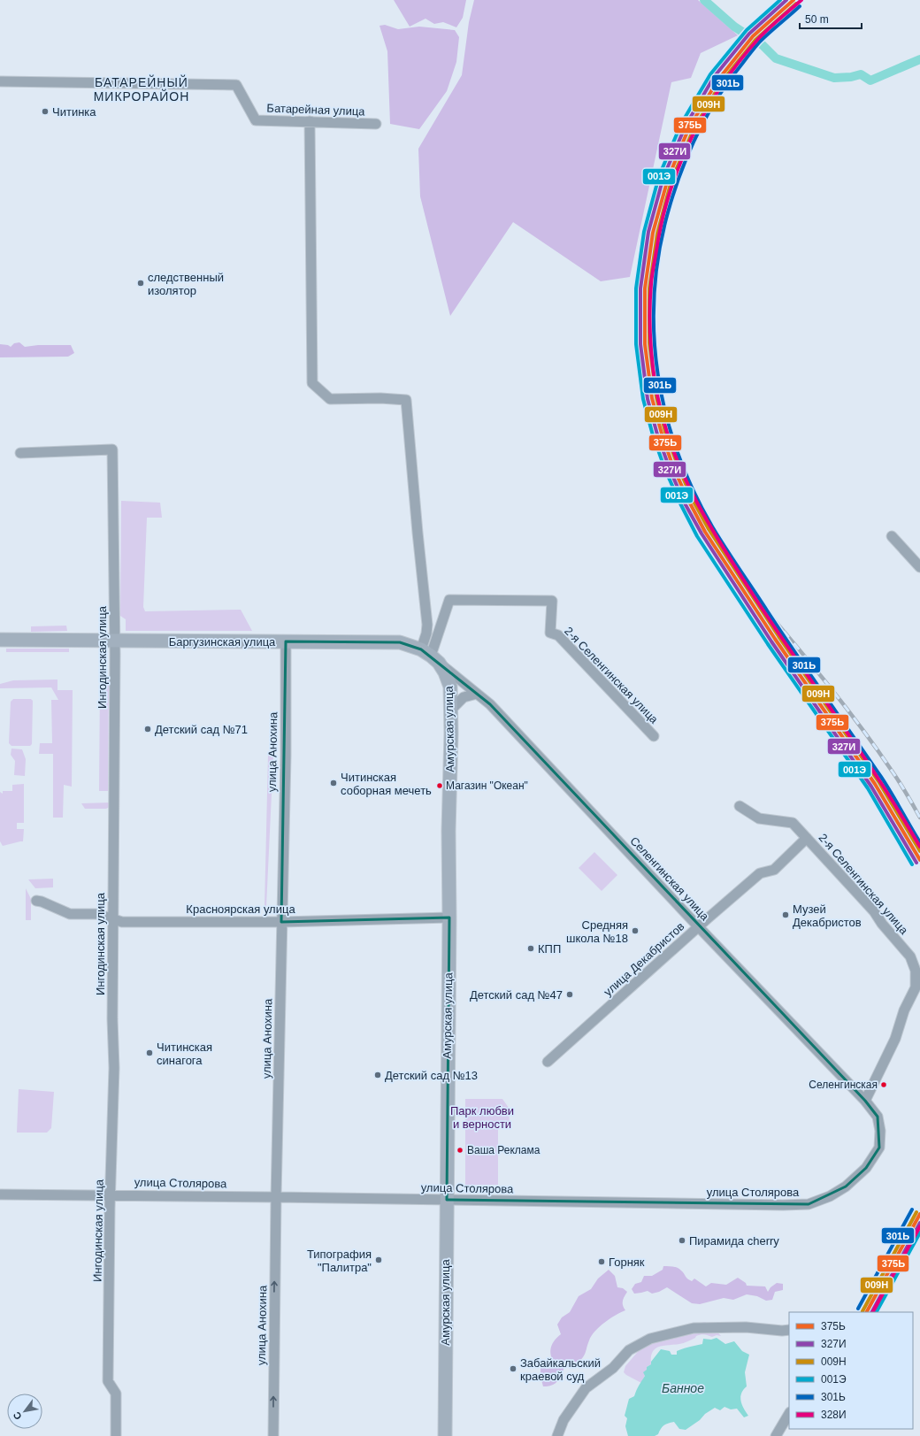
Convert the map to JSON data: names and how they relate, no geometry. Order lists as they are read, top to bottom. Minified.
{"streets":{"main road":["Баргузинская улица","Амурская улица"],"street":["Батарейная улица","Ингодинская улица","2-я Селенгинская улица","улица Анохина","Селенгинская улица","Красноярская улица","улица Декабристов","улица Столярова"]},"crossings":[["Баргузинская улица","Ингодинская улица"],["Баргузинская улица","2-я Селенгинская улица"],["Баргузинская улица","Амурская улица"],["Баргузинская улица","улица Анохина"],["Баргузинская улица","Селенгинская улица"],["Ингодинская улица","Красноярская улица"],["Ингодинская улица","улица Столярова"],["2-я Селенгинская улица","Амурская улица"],["2-я Селенгинская улица","Селенгинская улица"],["2-я Селенгинская улица","улица Декабристов"],["Амурская улица","Селенгинская улица"],["Амурская улица","Красноярская улица"],["Амурская улица","улица Столярова"],["улица Анохина","Красноярская улица"],["улица Анохина","улица Столярова"],["Селенгинская улица","улица Декабристов"],["Селенгинская улица","улица Столярова"]],"districts":["БАТАРЕЙНЫЙ МИКРОРАЙОН"],"water":["Банное"],"parks":["Парк любви и верности"],"places":["Читинка","следственный изолятор","Детский сад №71","Читинская соборная мечеть","Магазин \"Океан\"","Музей Декабристов","Средняя школа №18","КПП","Детский сад №47","Читинская синагога","Детский сад №13","Селенгинская","Ваша Реклама","Пирамида cherry","Типография \"Палитра\"","Горняк","Забайкальский краевой суд"],"lines":["transit line 375Ь","transit line 327И","transit line 001Э","transit line 328И","transit line 009Н","transit line 301Ь"],"legend":["375Ь","327И","009Н","001Э","301Ь","328И"],"scale_bar":"50 m","north":"bottom left"}
